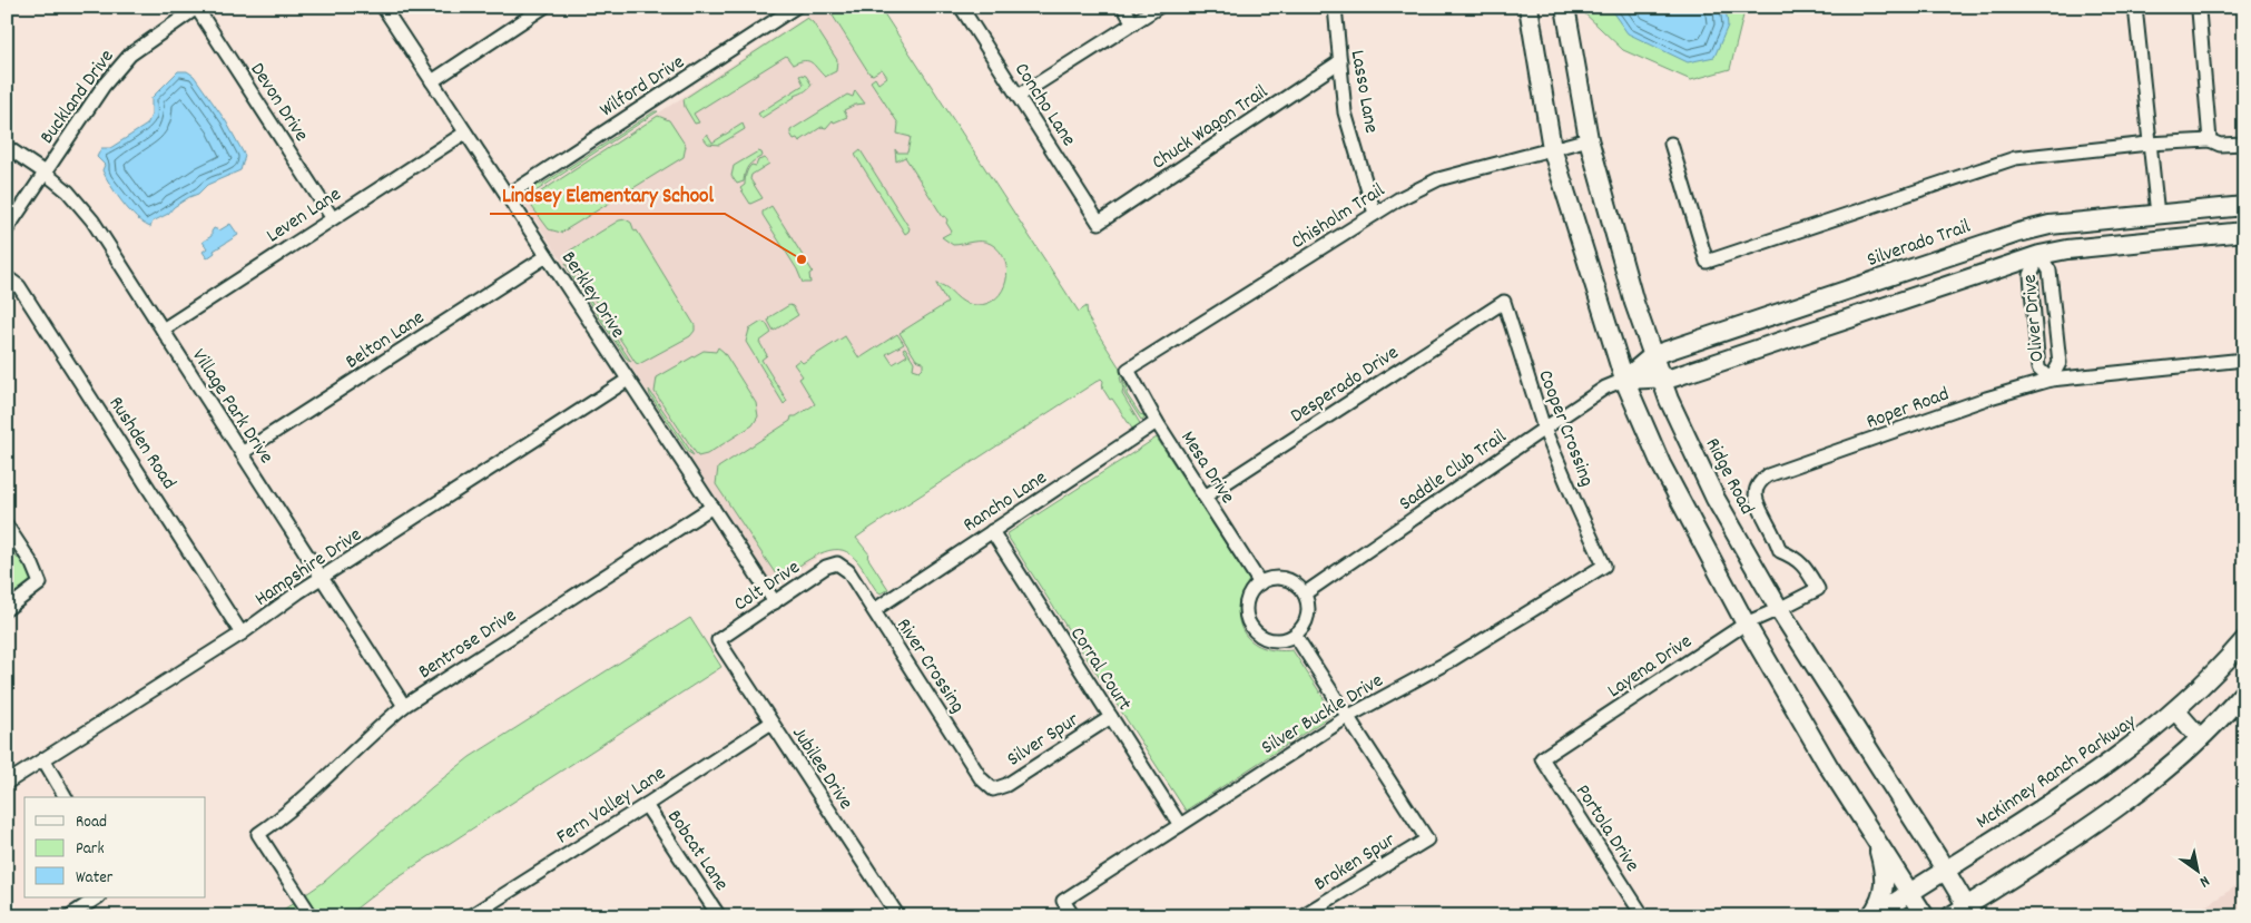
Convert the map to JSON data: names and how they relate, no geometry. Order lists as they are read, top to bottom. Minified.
{"streets":{"main road":["Silverado Trail","Ridge Road","McKinney Ranch Parkway"],"street":["Wilford Drive","Lasso Lane","Buckland Drive","Devon Drive","Concho Lane","Chuck Wagon Trail","Leven Lane","Chisholm Trail","Berkley Drive","Oliver Drive","Belton Lane","Desperado Drive","Village Park Drive","Roper Road","Cooper Crossing","Rushden Road","Mesa Drive","Saddle Club Trail","Rancho Lane","Hampshire Drive","Colt Drive","Bentrose Drive","River Crossing","Layena Drive","Corral Court","Silver Buckle Drive","Silver Spur","Jubilee Drive","Fern Valley Lane","Portola Drive","Bobcat Lane","Broken Spur"]},"crossings":[["Wilford Drive","Berkley Drive"],["Lasso Lane","Chuck Wagon Trail"],["Lasso Lane","Chisholm Trail"],["Buckland Drive","Devon Drive"],["Buckland Drive","Village Park Drive"],["Devon Drive","Leven Lane"],["Concho Lane","Chuck Wagon Trail"],["Leven Lane","Berkley Drive"],["Leven Lane","Village Park Drive"],["Chisholm Trail","Mesa Drive"],["Chisholm Trail","Ridge Road"],["Silverado Trail","Saddle Club Trail"],["Silverado Trail","Ridge Road"],["Berkley Drive","Belton Lane"],["Berkley Drive","Hampshire Drive"],["Berkley Drive","Colt Drive"],["Berkley Drive","Bentrose Drive"],["Oliver Drive","Roper Road"],["Belton Lane","Village Park Drive"],["Desperado Drive","Cooper Crossing"],["Desperado Drive","Mesa Drive"],["Village Park Drive","Hampshire Drive"],["Village Park Drive","Bentrose Drive"],["Roper Road","Ridge Road"],["Roper Road","Layena Drive"],["Cooper Crossing","Saddle Club Trail"],["Cooper Crossing","Silver Buckle Drive"],["Rushden Road","Hampshire Drive"],["Mesa Drive","Saddle Club Trail"],["Mesa Drive","Rancho Lane"],["Ridge Road","Layena Drive"],["Ridge Road","McKinney Ranch Parkway"],["Rancho Lane","River Crossing"],["Rancho Lane","Corral Court"],["Colt Drive","River Crossing"],["Colt Drive","Jubilee Drive"],["River Crossing","Silver Spur"],["Layena Drive","Portola Drive"],["Corral Court","Silver Buckle Drive"],["Corral Court","Silver Spur"],["Silver Buckle Drive","Broken Spur"],["Jubilee Drive","Fern Valley Lane"],["Fern Valley Lane","Bobcat Lane"]],"places":["Lindsey Elementary School"],"legend":["Road","Park","Water"],"north":"bottom right"}
